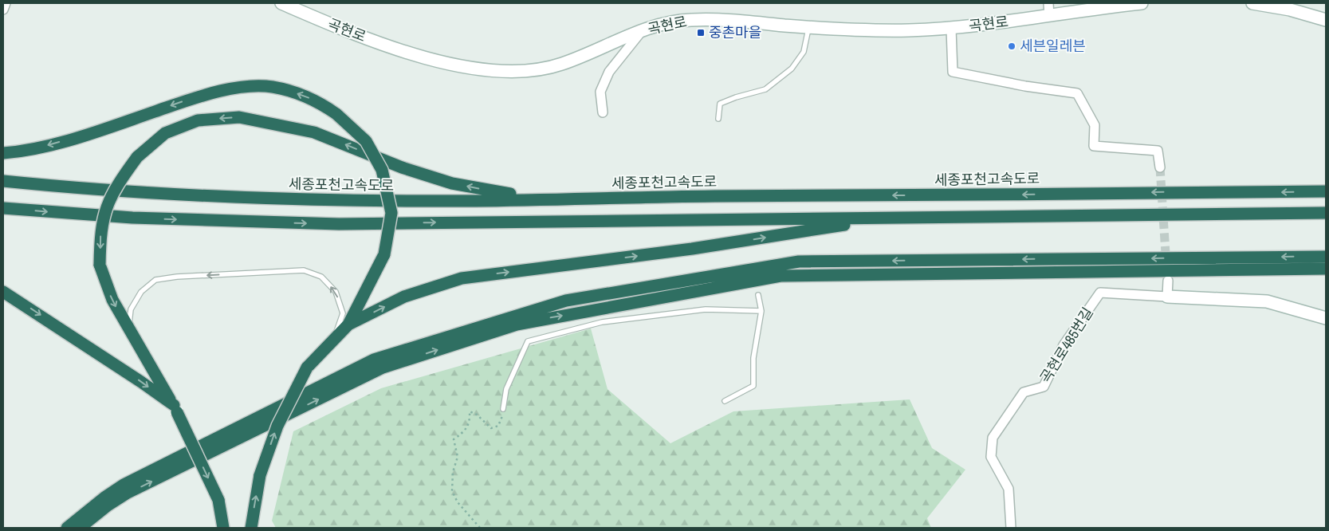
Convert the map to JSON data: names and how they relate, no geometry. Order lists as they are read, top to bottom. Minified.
{"streets":{"highway":["세종포천고속도로"],"main road":["곡현로"],"street":["곡현로485번길"]},"places":{"transit":["중촌마을"],"other":["세븐일레븐"]}}
